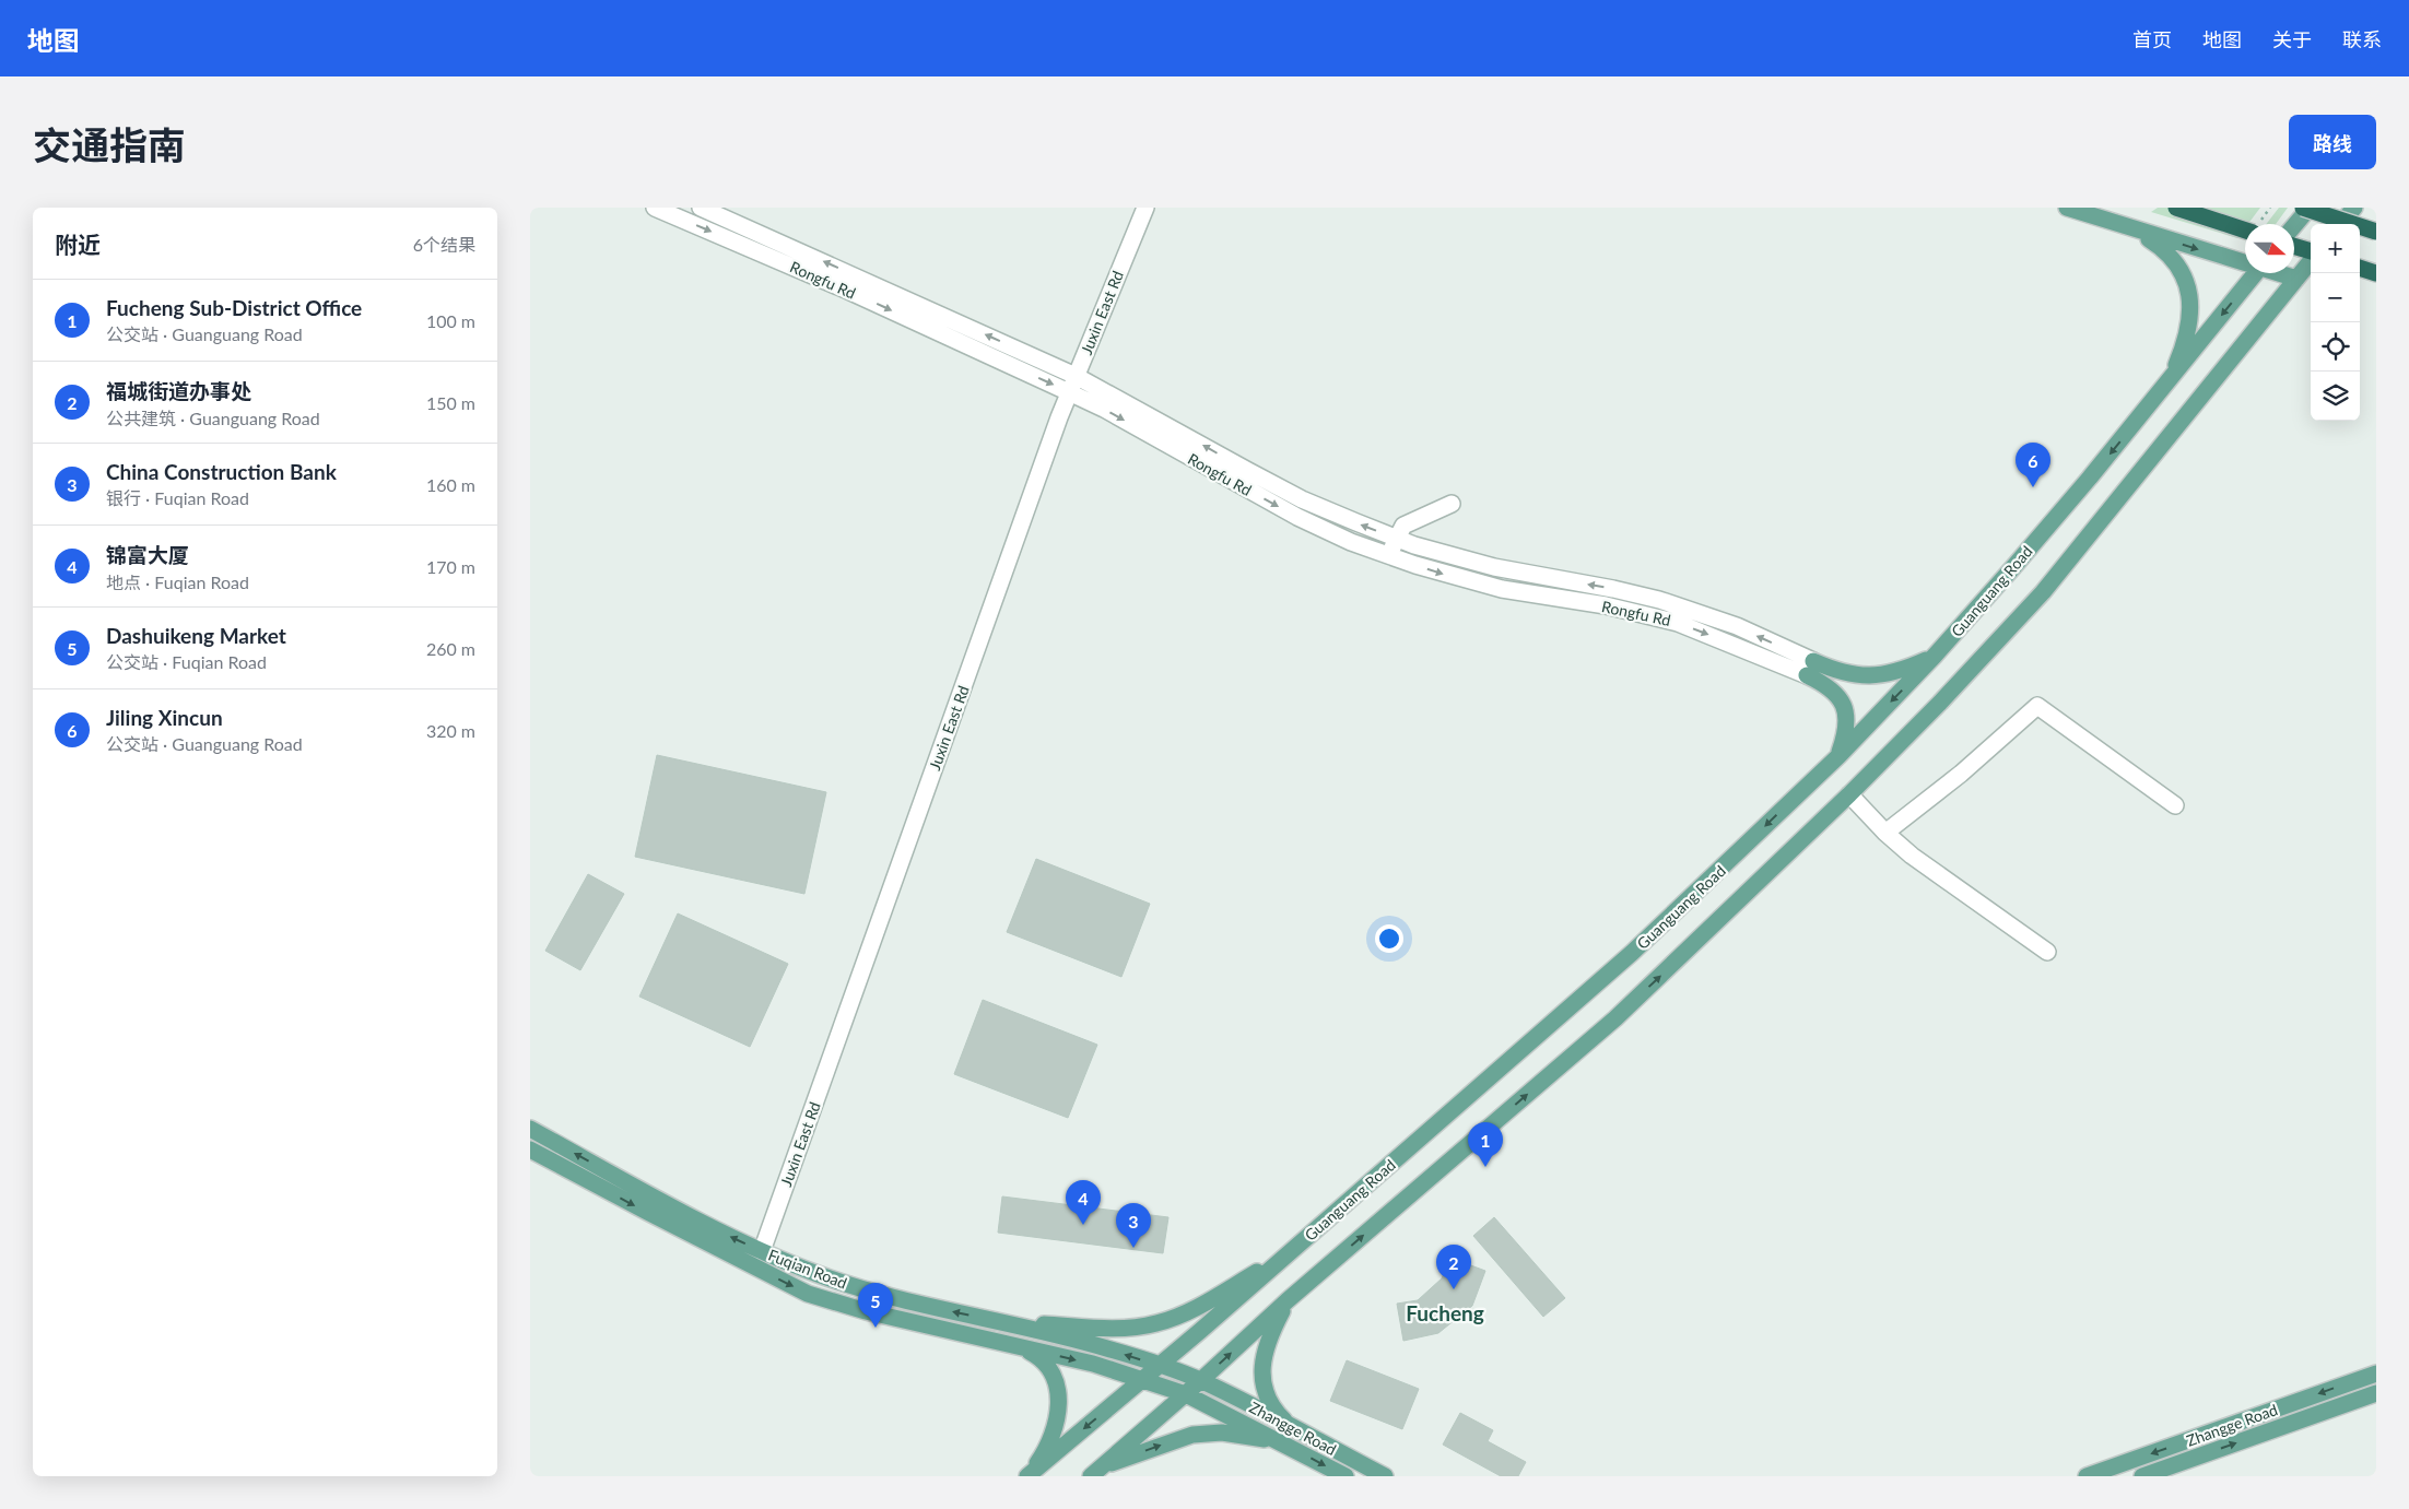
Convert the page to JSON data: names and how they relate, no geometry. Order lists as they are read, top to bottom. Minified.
{"streets":{"main road":["Guanguang Road","Fuqian Road","Zhangge Road"],"street":["Rongfu Rd","Juxin East Rd"]},"crossings":[["Rongfu Rd","Juxin East Rd"],["Juxin East Rd","Fuqian Road"],["Guanguang Road","Fuqian Road"],["Fuqian Road","Zhangge Road"]],"districts":["Fucheng"],"north":"right","page":{"header":"地图","nav":["首页","地图","关于","联系"],"title":"交通指南","buttons":"路线","heading":["附近","6个结果"],"map_buttons":["+","−"],"list":[{"mark":"1","name":"Fucheng Sub-District Office","note":"公交站 · Guanguang Road","value":"100 m"},{"mark":"2","name":"福城街道办事处","note":"公共建筑 · Guanguang Road","value":"150 m"},{"mark":"3","name":"China Construction Bank","note":"银行 · Fuqian Road","value":"160 m"},{"mark":"4","name":"锦富大厦","note":"地点 · Fuqian Road","value":"170 m"},{"mark":"5","name":"Dashuikeng Market","note":"公交站 · Fuqian Road","value":"260 m"},{"mark":"6","name":"Jiling Xincun","note":"公交站 · Guanguang Road","value":"320 m"}],"pins":["6","1","4","3","2","5"]}}
